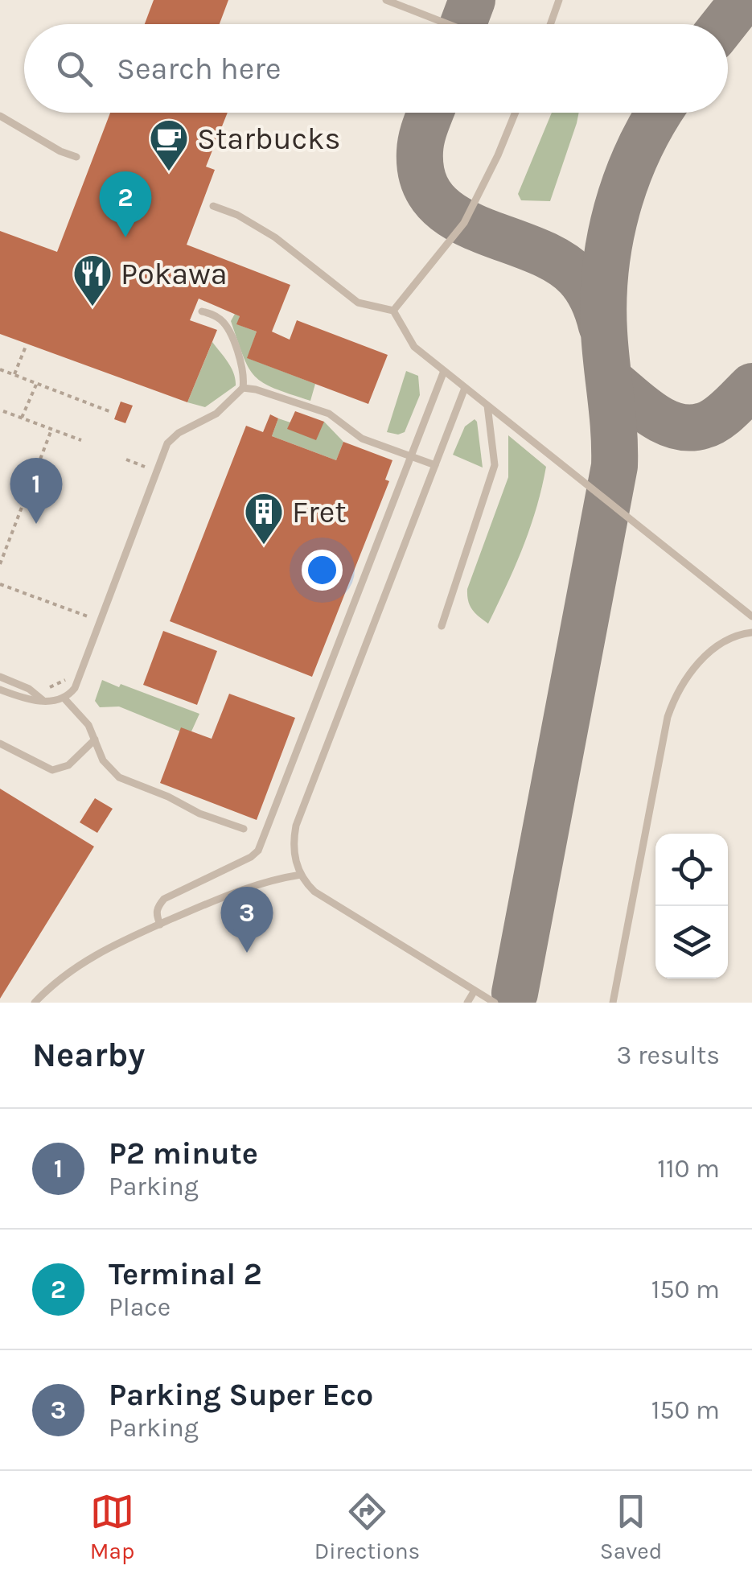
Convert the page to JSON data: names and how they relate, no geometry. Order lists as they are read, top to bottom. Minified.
{"places":{"cafe":["Starbucks"],"restaurant":["Pokawa"],"building":["Fret"]},"page":{"search":"Search here","pins":["2","1","3"],"heading":["Nearby","3 results"],"list":[{"mark":"1","name":"P2 minute","note":"Parking","value":"110 m"},{"mark":"2","name":"Terminal 2","note":"Place","value":"150 m"},{"mark":"3","name":"Parking Super Eco","note":"Parking","value":"150 m"}],"nav":["Map","Directions","Saved"]}}
